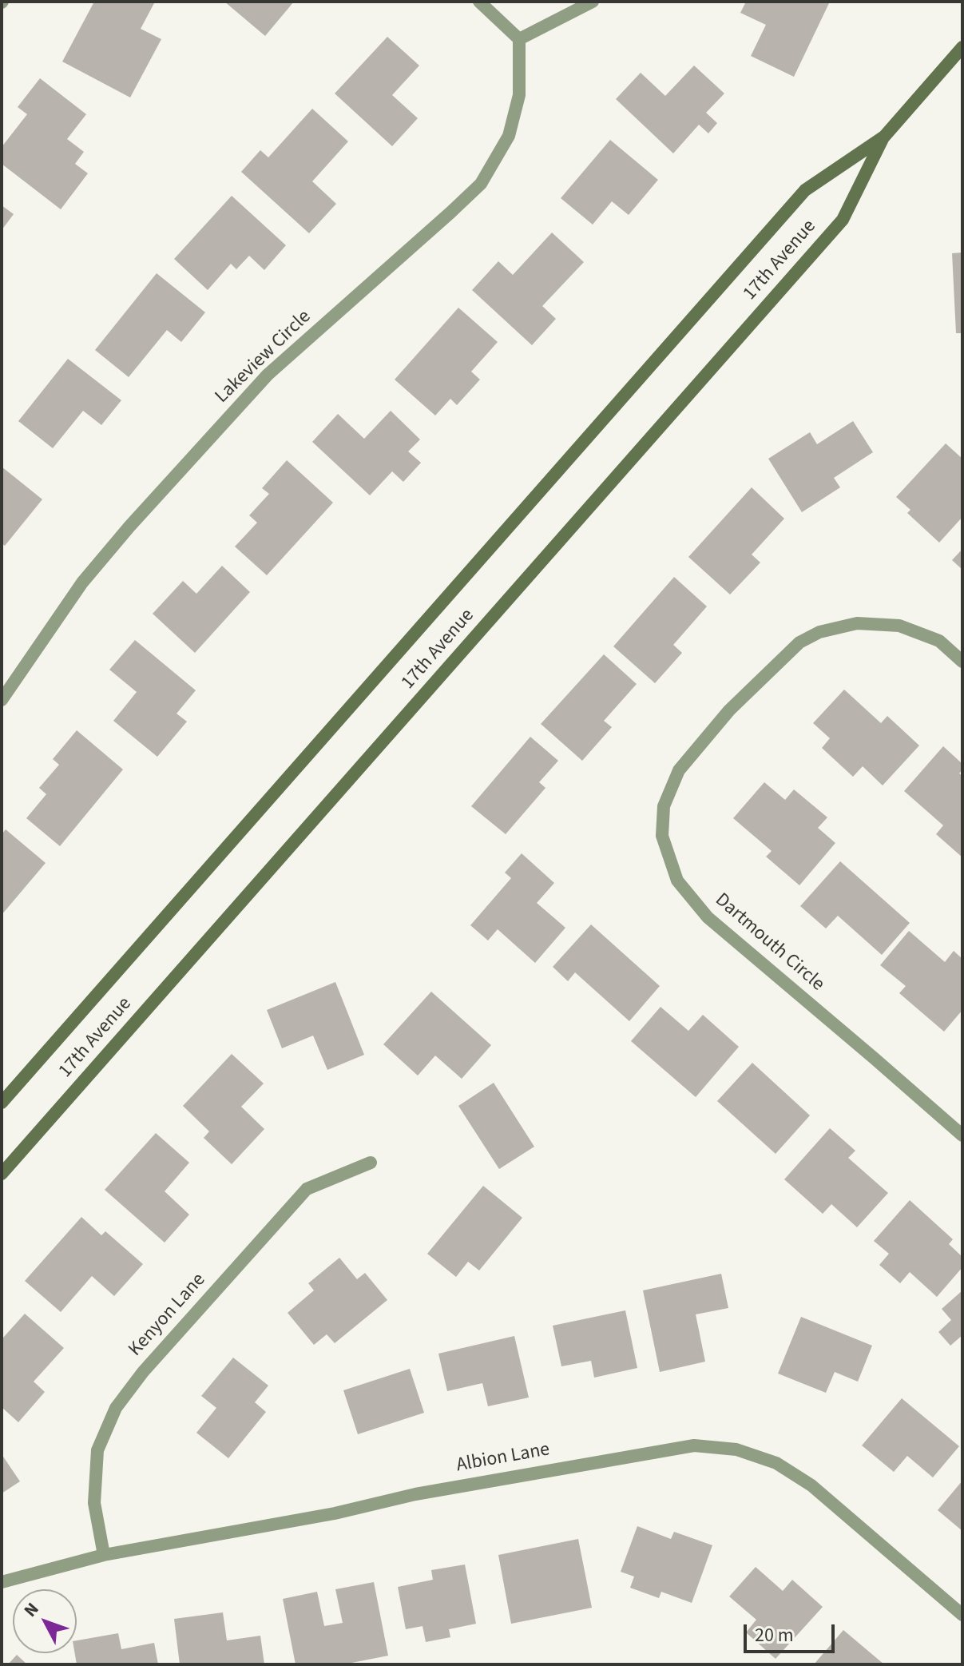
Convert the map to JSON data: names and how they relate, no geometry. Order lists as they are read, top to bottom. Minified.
{"streets":{"main road":["17th Avenue"],"street":["Lakeview Circle","Dartmouth Circle","Kenyon Lane","Albion Lane"]},"crossings":[["Kenyon Lane","Albion Lane"]],"scale_bar":"20 m","north":"top left"}
